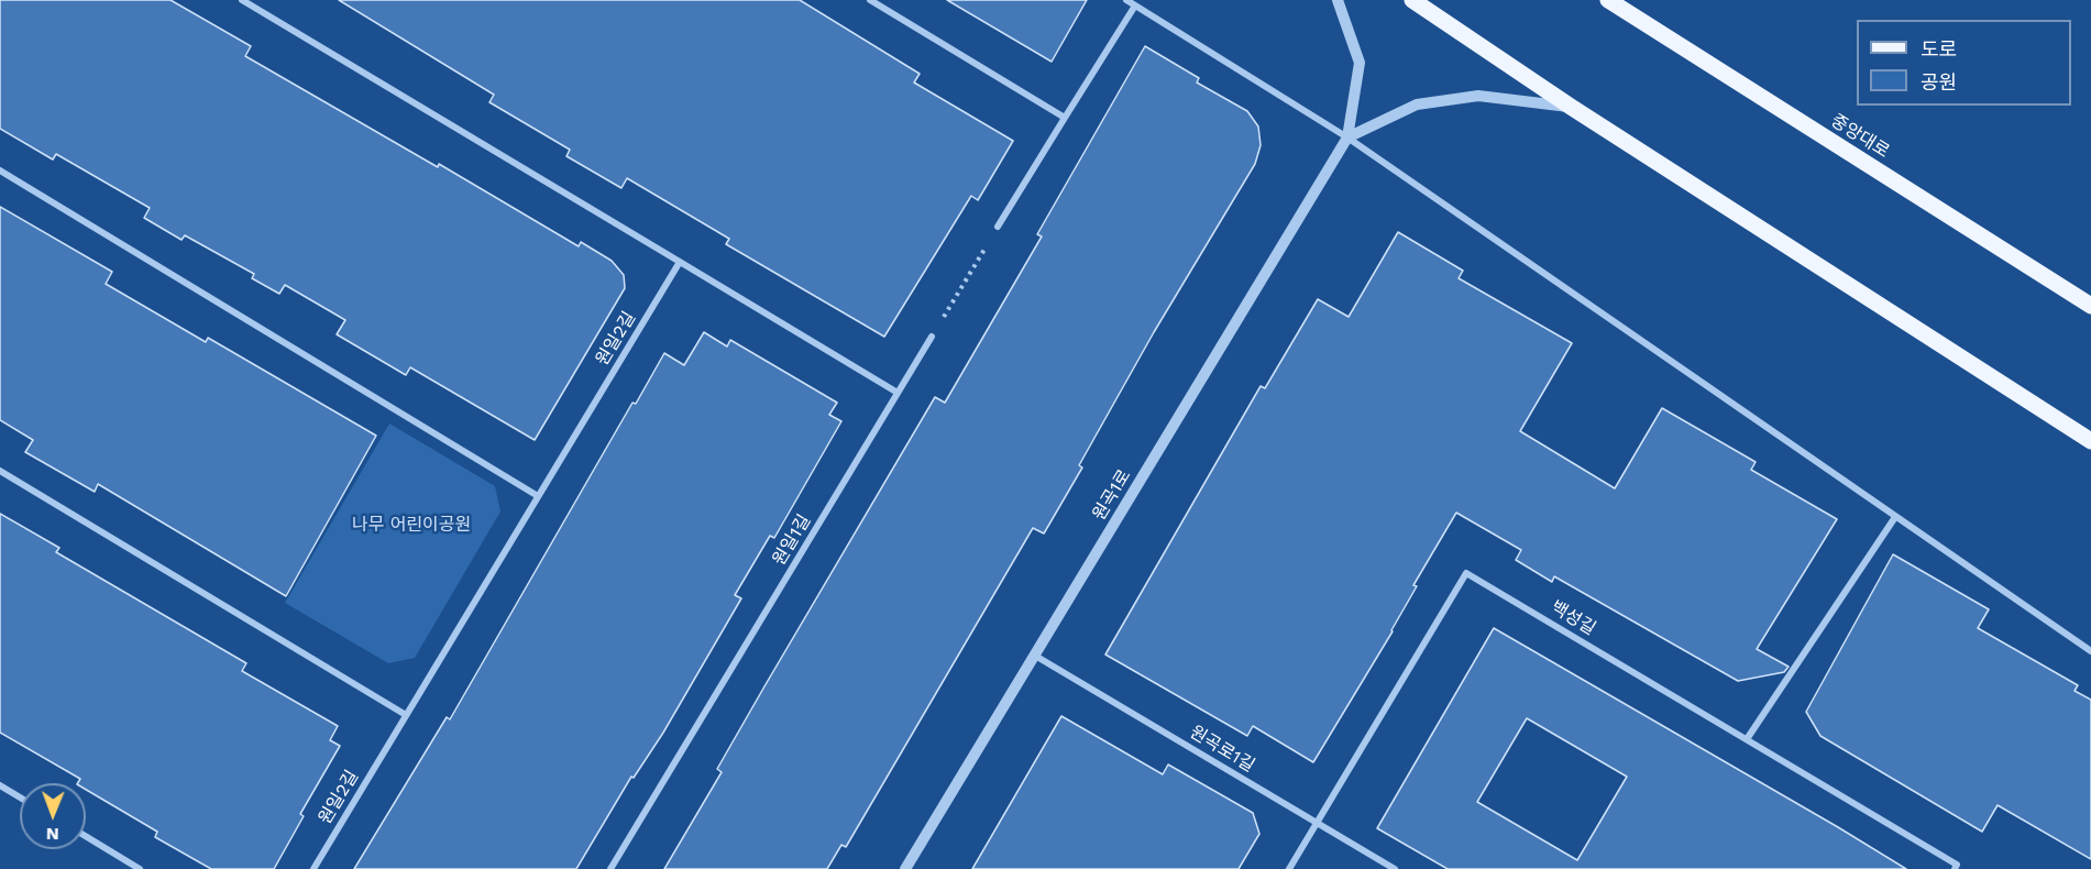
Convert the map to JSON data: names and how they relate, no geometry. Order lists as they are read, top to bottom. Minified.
{"streets":{"main road":["중앙대로"],"street":["원일2길","원곡1로","원일1길","백성길","원곡로1길"]},"crossings":[["원곡1로","원곡로1길"],["백성길","원곡로1길"]],"parks":["나무 어린이공원"],"legend":["도로","공원"],"north":"bottom"}
